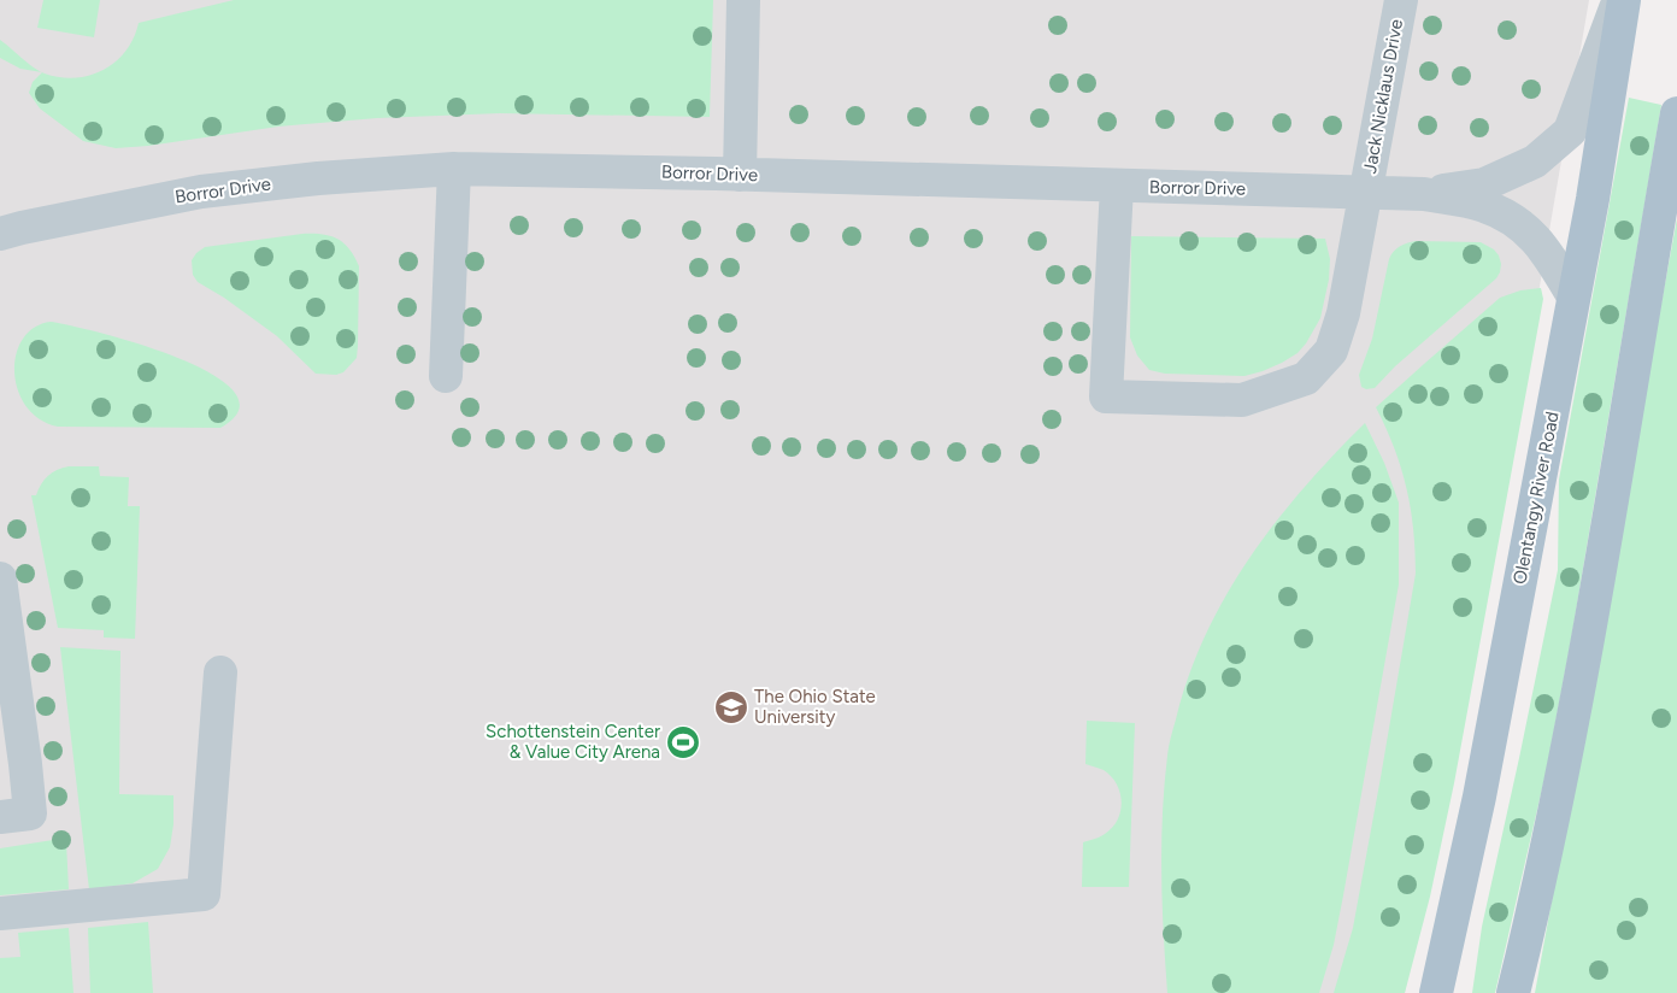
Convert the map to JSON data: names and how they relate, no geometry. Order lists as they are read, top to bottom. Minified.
{"streets":{"main road":["Olentangy River Road"],"street":["Jack Nicklaus Drive","Borror Drive"]},"crossings":[["Jack Nicklaus Drive","Borror Drive"]],"places":{"school or university":["The Ohio State University"],"sports":["Schottenstein Center & Value City Arena"]}}
